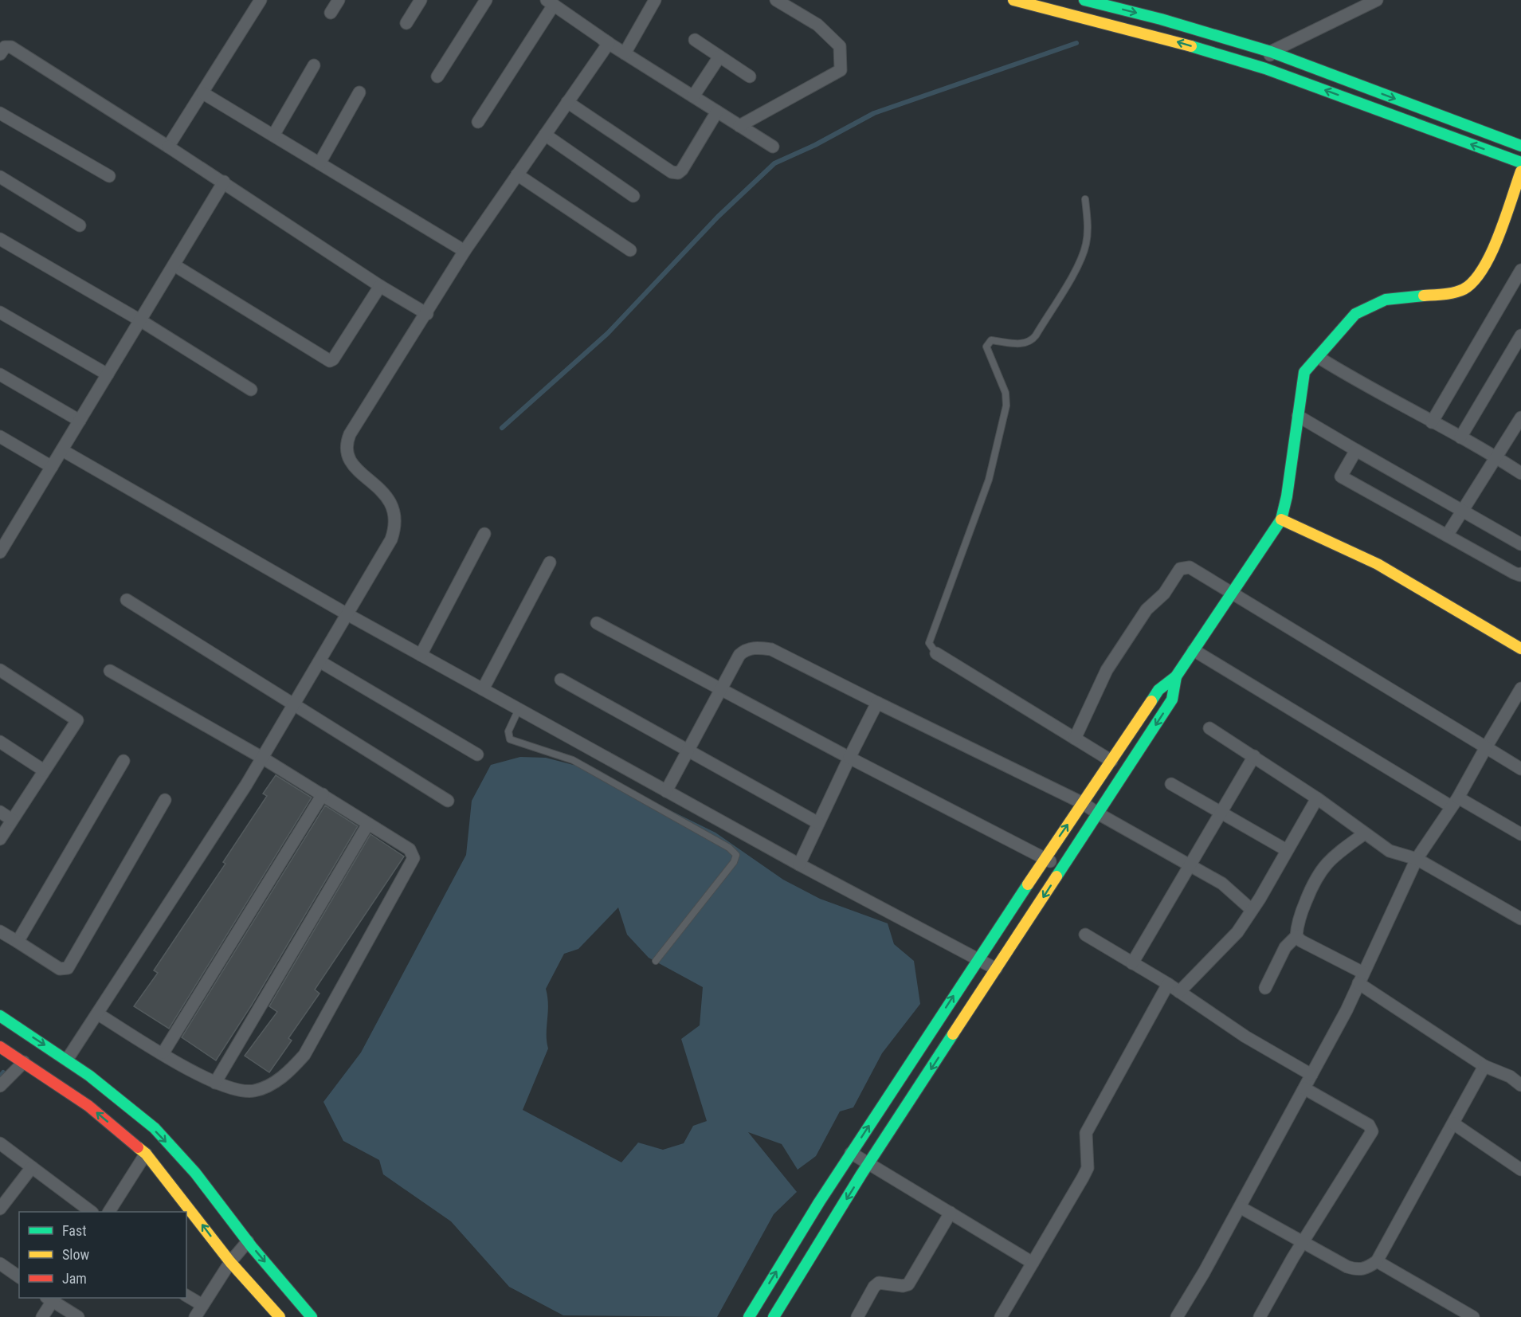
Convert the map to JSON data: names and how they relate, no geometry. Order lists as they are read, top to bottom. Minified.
{"legend":["Fast","Slow","Jam"]}
